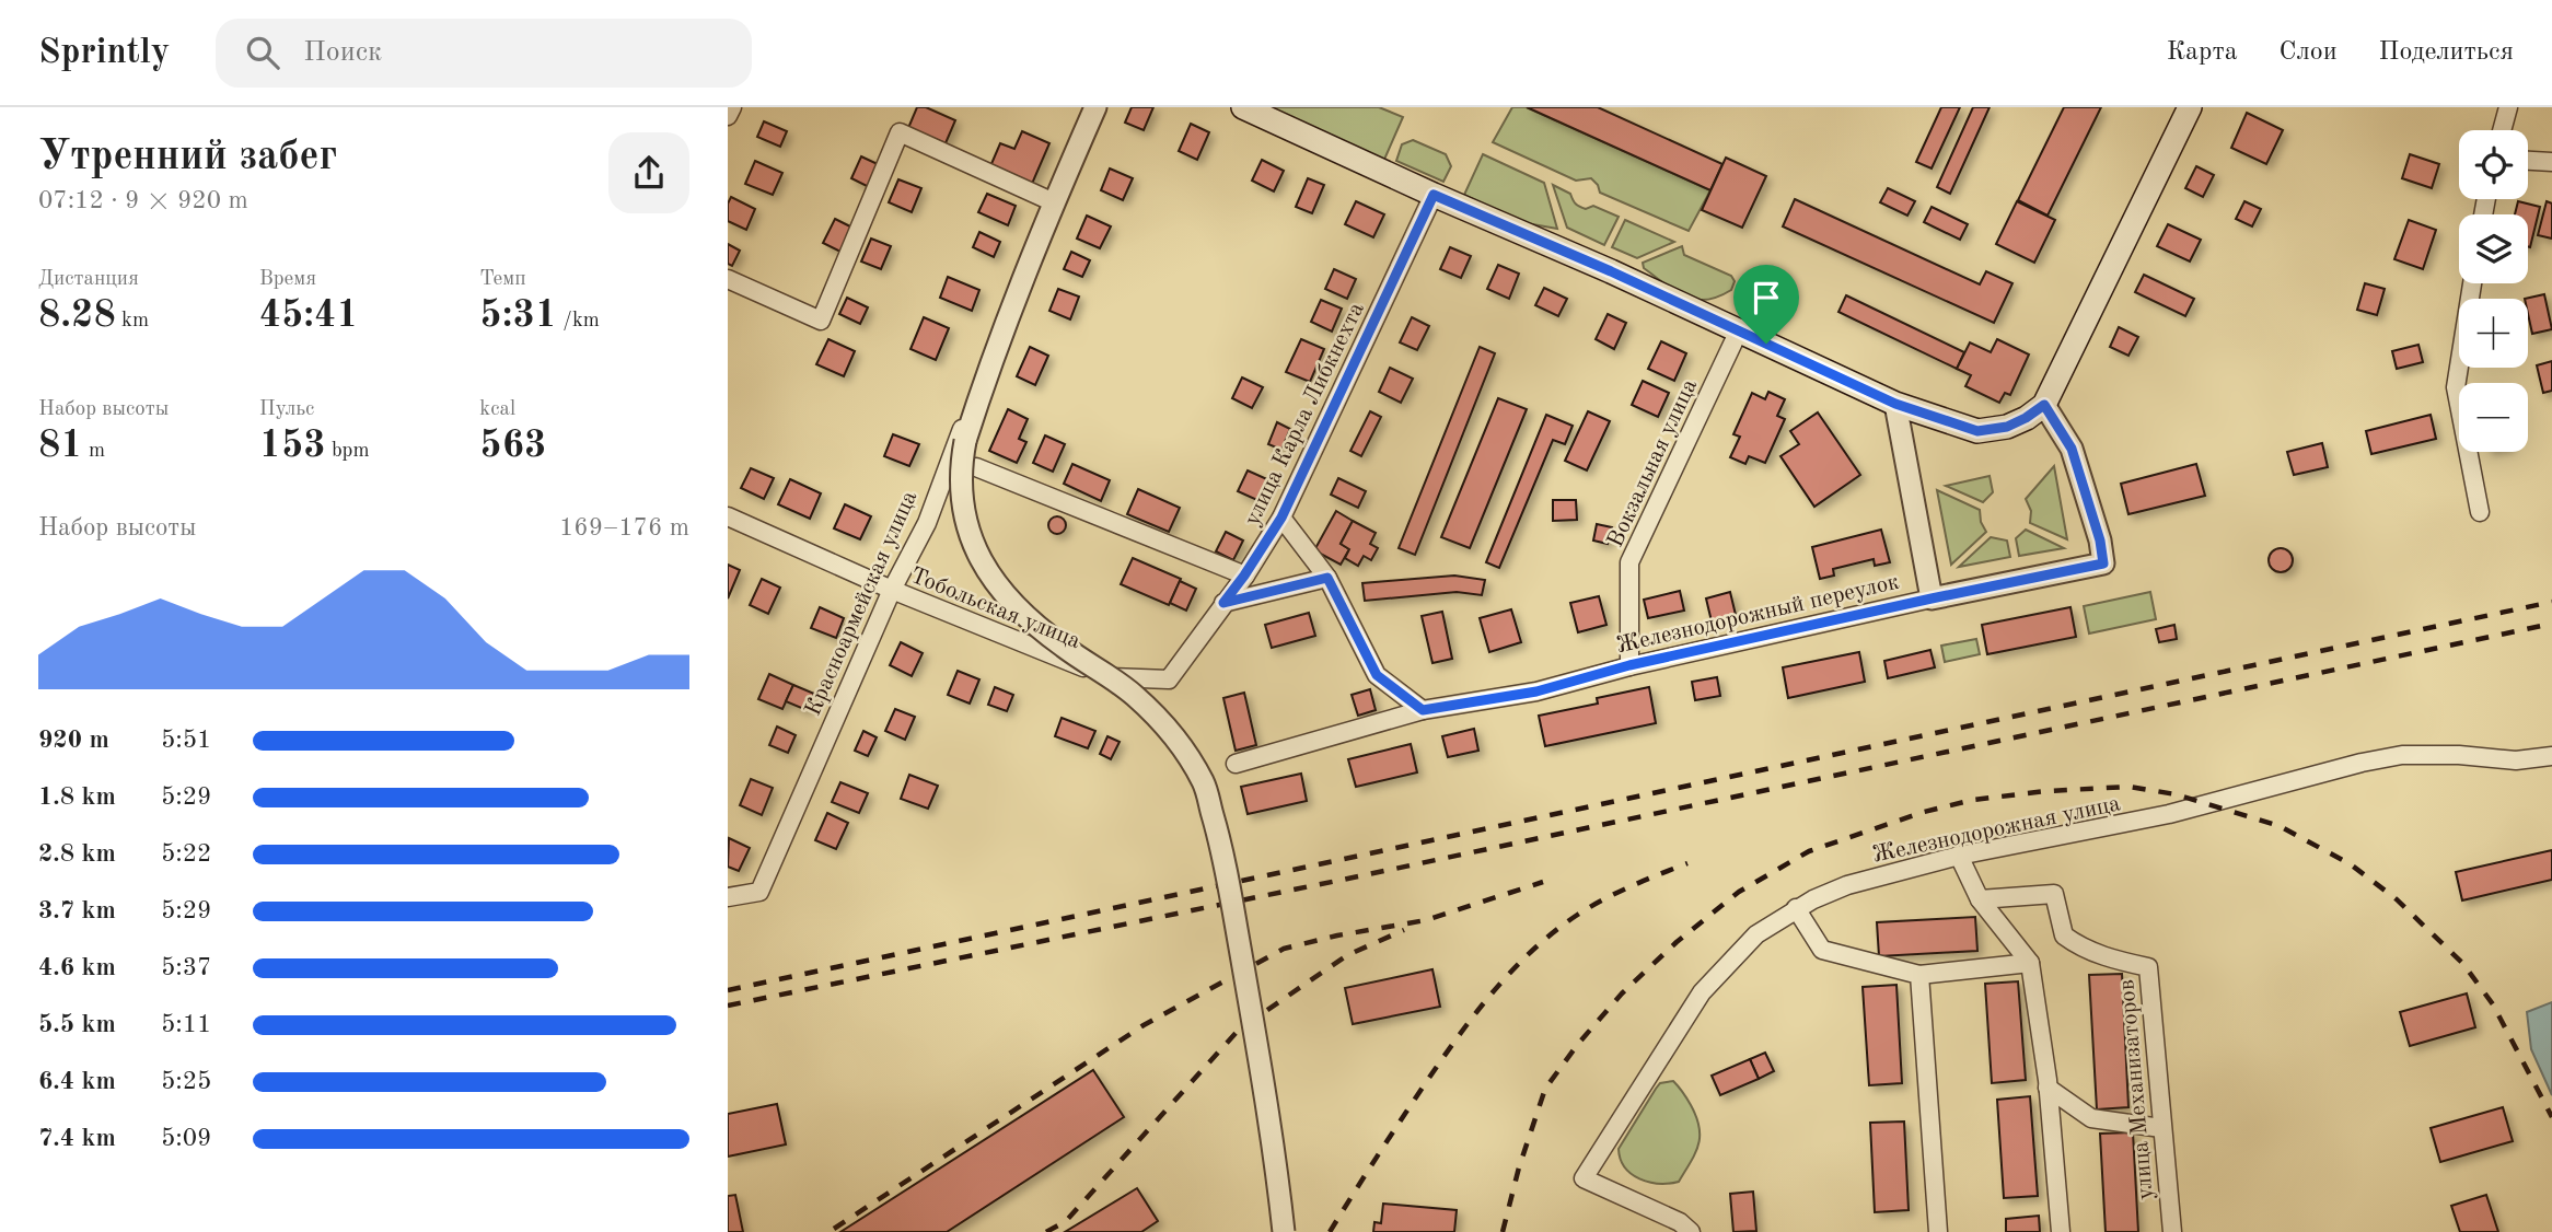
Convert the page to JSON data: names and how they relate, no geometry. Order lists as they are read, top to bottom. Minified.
{"streets":{"street":["улица Карла Либкнехта","Вокзальная улица","Красноармейская улица","Тобольская улица","Железнодорожный переулок","Железнодорожная улица","улица Механизаторов"]},"crossings":[["улица Карла Либкнехта","Тобольская улица"],["Вокзальная улица","Железнодорожный переулок"],["Красноармейская улица","Тобольская улица"]],"page":{"header":"Sprintly","search":"Поиск","nav":["Карта","Слои","Поделиться"],"heading":["Утренний забег","07:12 · 9 × 920 m"],"map_buttons":["+","−"],"stats":[["Дистанция","8.28 km"],["Время","45:41"],["Темп","5:31 /km"],["Набор высоты","81 m"],["Пульс","153 bpm"],["kcal","563"]],"chart":["Набор высоты","169–176 m"],"list":[{"name":"920 m","note":"5:51"},{"name":"1.8 km","note":"5:29"},{"name":"2.8 km","note":"5:22"},{"name":"3.7 km","note":"5:29"},{"name":"4.6 km","note":"5:37"},{"name":"5.5 km","note":"5:11"},{"name":"6.4 km","note":"5:25"},{"name":"7.4 km","note":"5:09"}]}}
